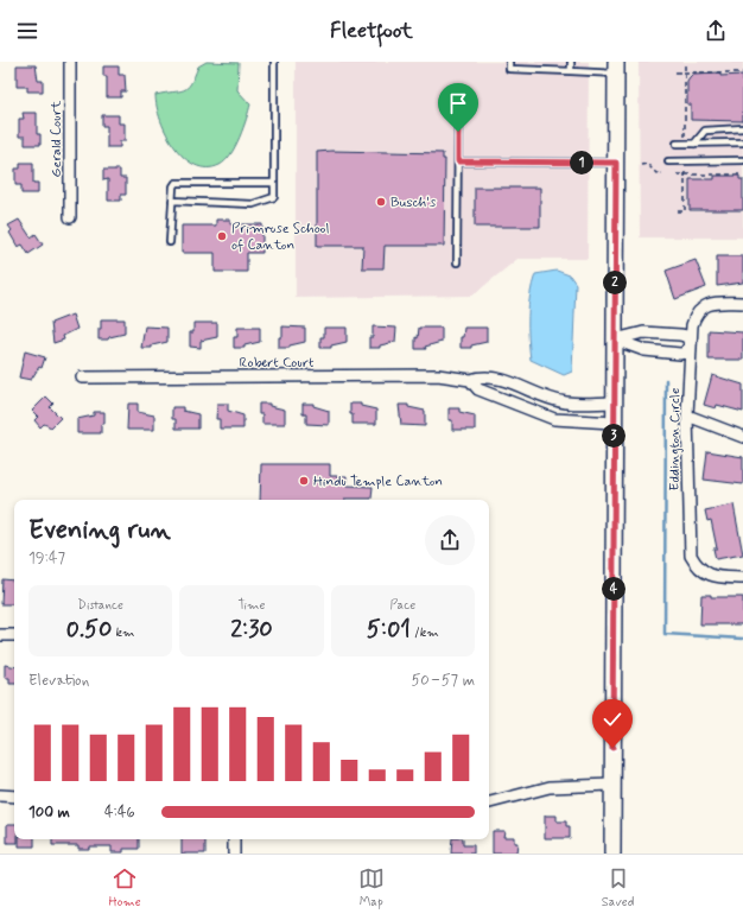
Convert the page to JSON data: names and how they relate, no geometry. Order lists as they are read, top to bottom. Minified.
{"streets":{"street":["Gerald Court","Robert Court","Eddington Circle"]},"places":["Busch's","Primrose School of Canton","Hindu Temple Canton"],"page":{"header":"Fleetfoot","pins":["1","2","3","4"],"heading":["Evening run","19:47"],"stats":[["Distance","0.50 km"],["Time","2:30"],["Pace","5:01 /km"]],"chart":["Elevation","50–57 m"],"list":[{"name":"100 m","note":"4:46"}],"tabs":["Home","Map","Saved"]}}
